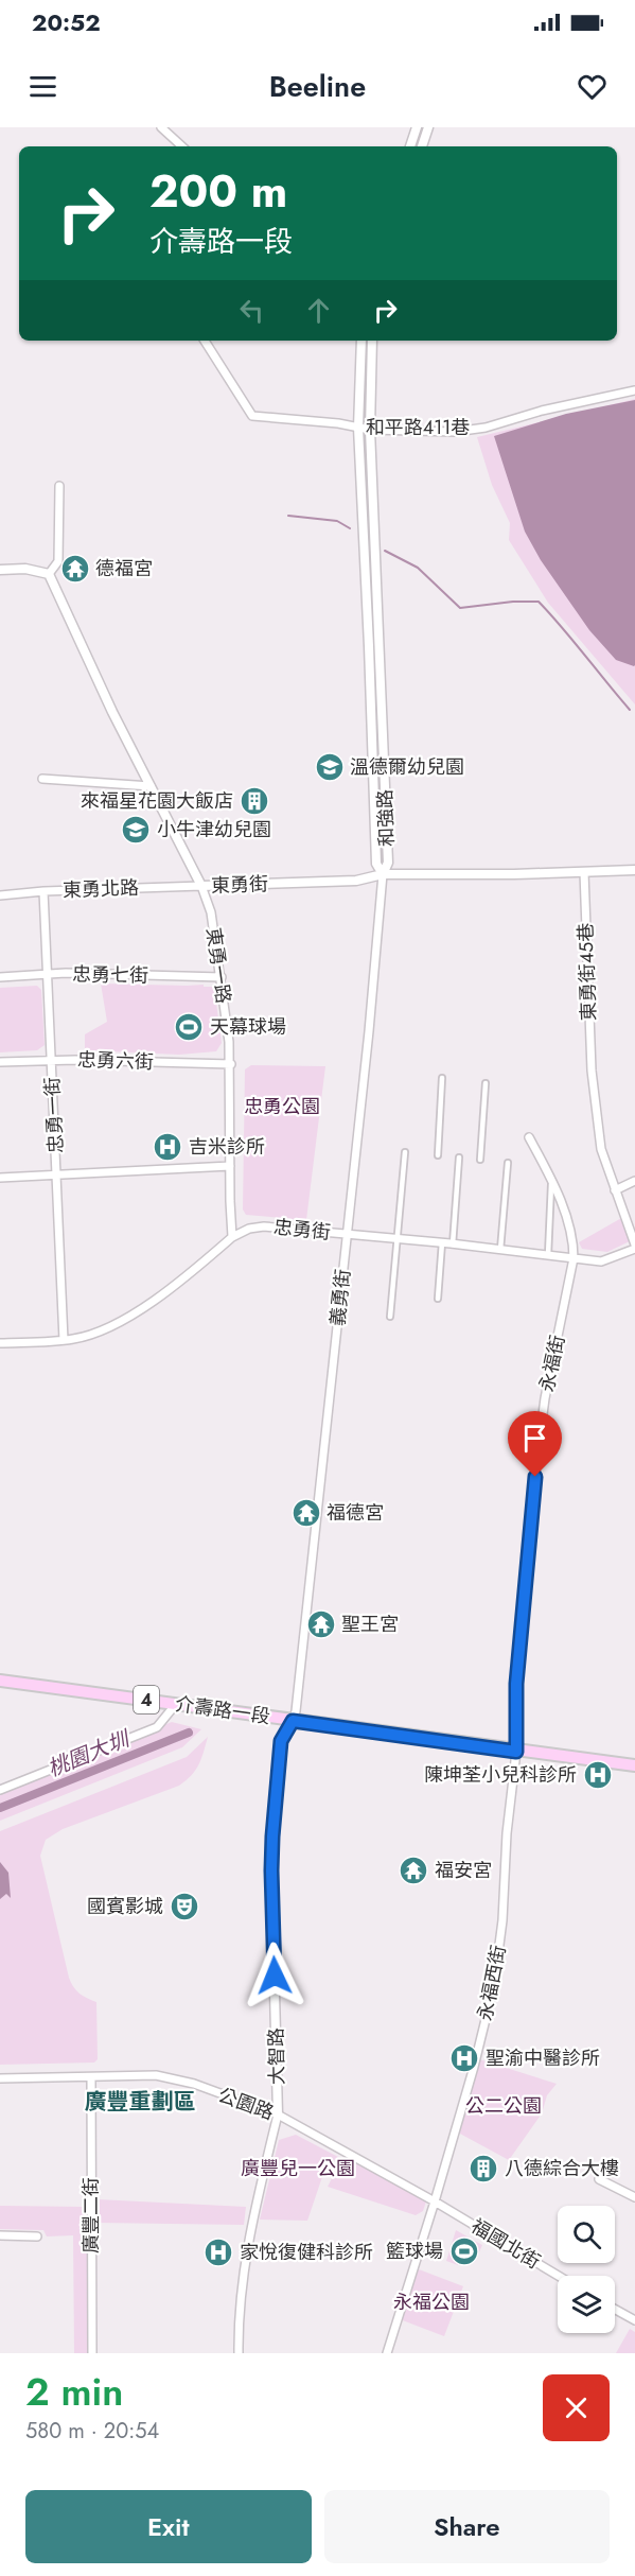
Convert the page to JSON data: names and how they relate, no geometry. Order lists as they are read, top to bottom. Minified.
{"streets":{"main road":["4","介壽路一段"],"street":["和平路411巷","和強路","東勇街","東勇北路","東勇一路","東勇街45巷","忠勇七街","忠勇六街","忠勇一街","忠勇街","義勇街","永福街","永福西街","大智路","公園路","廣豐二街","福國北街"]},"crossings":[["和平路411巷","和強路"],["和強路","東勇街"],["和強路","義勇街"],["東勇街","東勇北路"],["東勇街","東勇一路"],["東勇街","東勇街45巷"],["東勇街","義勇街"],["東勇北路","東勇一路"],["東勇北路","忠勇一街"],["東勇一路","忠勇七街"],["東勇一路","忠勇六街"],["東勇一路","忠勇街"],["東勇街45巷","忠勇街"],["忠勇七街","忠勇一街"],["忠勇六街","忠勇一街"],["忠勇一街","忠勇街"],["忠勇街","義勇街"],["忠勇街","永福街"],["義勇街","介壽路一段"],["義勇街","大智路"],["永福街","介壽路一段"],["永福街","永福西街"],["介壽路一段","永福西街"],["介壽路一段","大智路"],["永福西街","公園路"],["永福西街","福國北街"],["大智路","公園路"],["公園路","廣豐二街"],["公園路","福國北街"]],"districts":["廣豐重劃區"],"water":["桃園大圳"],"parks":["忠勇公園","公二公園","廣豐兒一公園","永福公園"],"places":{"temple":["德福宮","福德宮","聖王宮","福安宮"],"school or university":["溫德爾幼兒園","小牛津幼兒園"],"building":["來福星花園大飯店","八德綜合大樓"],"sports":["天幕球場","籃球場"],"hospital":["吉米診所","陳坤荃小兒科診所","聖渝中醫診所","家悅復健科診所"],"theatre":["國賓影城"]},"page":{"status":"20:52","header":"Beeline","turn":["200 m","介壽路一段"],"heading":["2 min","580 m · 20:54"],"buttons":["Exit","Share"]}}
